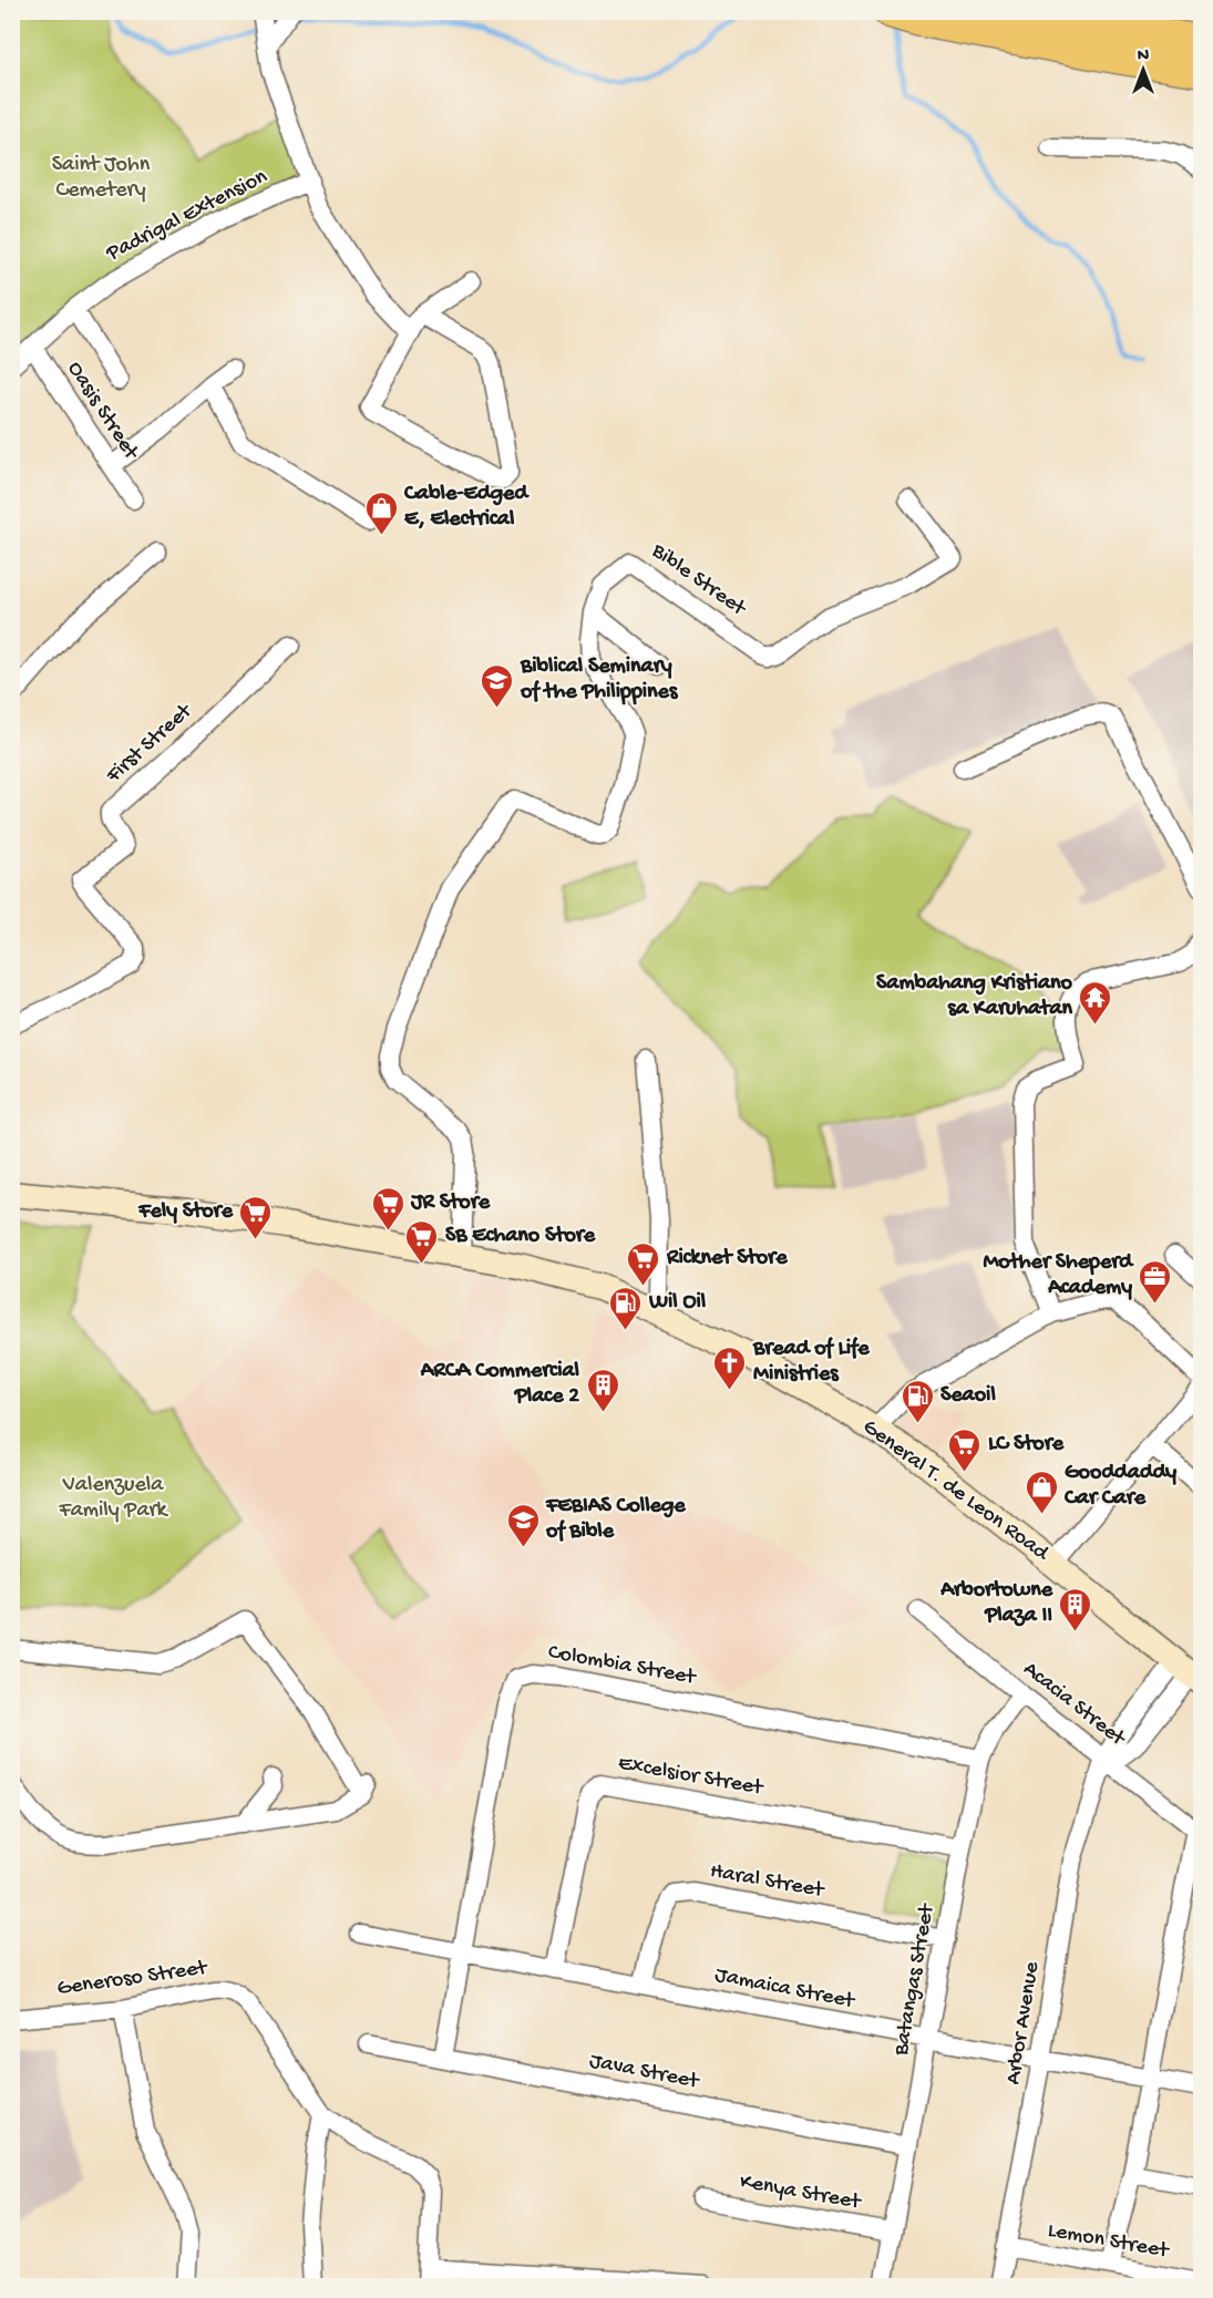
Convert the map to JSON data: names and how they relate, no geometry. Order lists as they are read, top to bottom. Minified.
{"streets":{"main road":["General T. de Leon Road"],"street":["Padrigal Extension","Oasis Street","Bible Street","First Street","Colombia Street","Acacia Street","Excelsior Street","Haral Street","Generoso Street","Batangas Street","Jamaica Street","Arbor Avenue","Java Street","Kenya Street","Lemon Street"]},"crossings":[["Padrigal Extension","Oasis Street"],["Bible Street","General T. de Leon Road"],["General T. de Leon Road","Arbor Avenue"],["Colombia Street","Batangas Street"],["Colombia Street","Jamaica Street"],["Colombia Street","Java Street"],["Acacia Street","Batangas Street"],["Acacia Street","Arbor Avenue"],["Excelsior Street","Batangas Street"],["Excelsior Street","Jamaica Street"],["Haral Street","Batangas Street"],["Haral Street","Jamaica Street"],["Batangas Street","Jamaica Street"],["Batangas Street","Java Street"],["Batangas Street","Kenya Street"],["Jamaica Street","Arbor Avenue"],["Arbor Avenue","Lemon Street"]],"parks":["Saint John Cemetery","Valenzuela Family Park"],"places":{"shop":["Cable-Edged E, Electrical","Gooddaddy Car Care"],"school or university":["Biblical Seminary of the Philippines","FEBIAS College of Bible"],"temple":["Sambahang Kristiano sa Karuhatan"],"supermarket":["JR Store","Fely Store","SB Echano Store","Ricknet Store","LC Store"],"office":["Mother Sheperd Academy"],"fuel station":["Wil Oil","Seaoil"],"church":["Bread of Life Ministries"],"building":["ARCA Commercial Place 2","Arbortowne Plaza II"]},"north":"top"}
